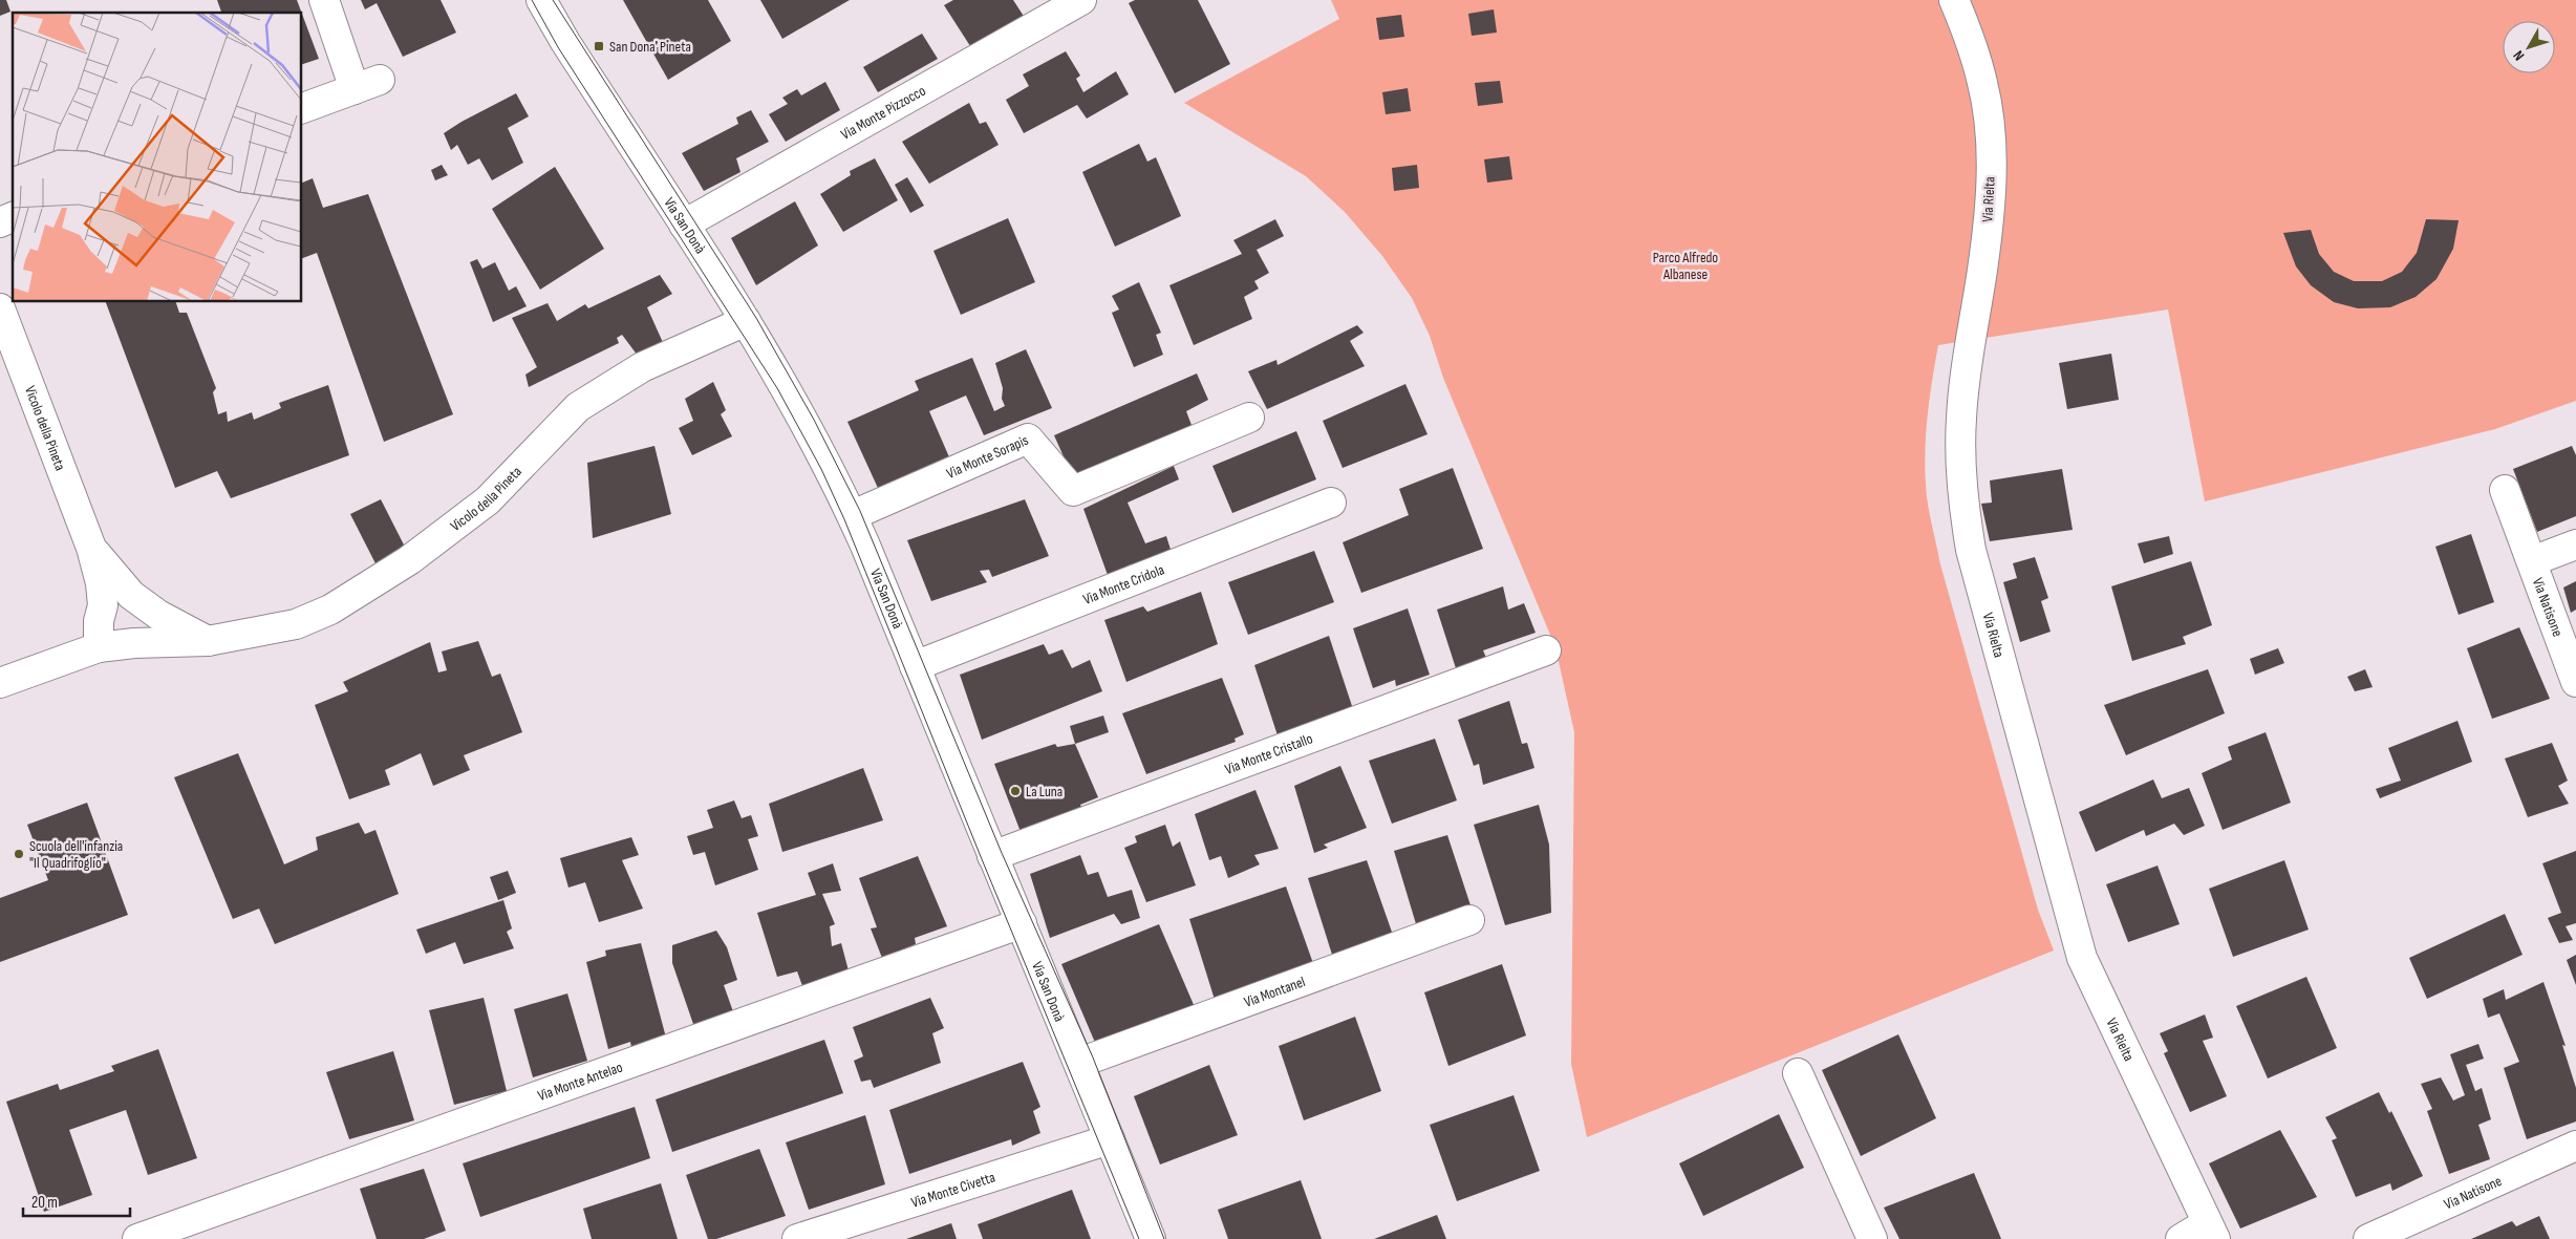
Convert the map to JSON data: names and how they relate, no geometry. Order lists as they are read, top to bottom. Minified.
{"streets":{"street":["Via Monte Pizzocco","Via Rielta","Via San Donà","Vicolo della Pineta","Via Monte Sorapis","Via Monte Cridola","Via Natisone","Via Monte Cristallo","Via Montanel","Via Monte Antelao","Via Monte Civetta"]},"crossings":[["Via Monte Pizzocco","Via San Donà"],["Via San Donà","Vicolo della Pineta"],["Via San Donà","Via Monte Sorapis"],["Via San Donà","Via Monte Cridola"],["Via San Donà","Via Monte Cristallo"],["Via San Donà","Via Montanel"],["Via San Donà","Via Monte Antelao"],["Via San Donà","Via Monte Civetta"]],"parks":["Parco Alfredo Albanese"],"places":{"transit":["San Dona' Pineta"],"other":["La Luna","Scuola dell'infanzia \"Il Quadrifoglio\""]},"scale_bar":"20 m","north":"bottom left"}
